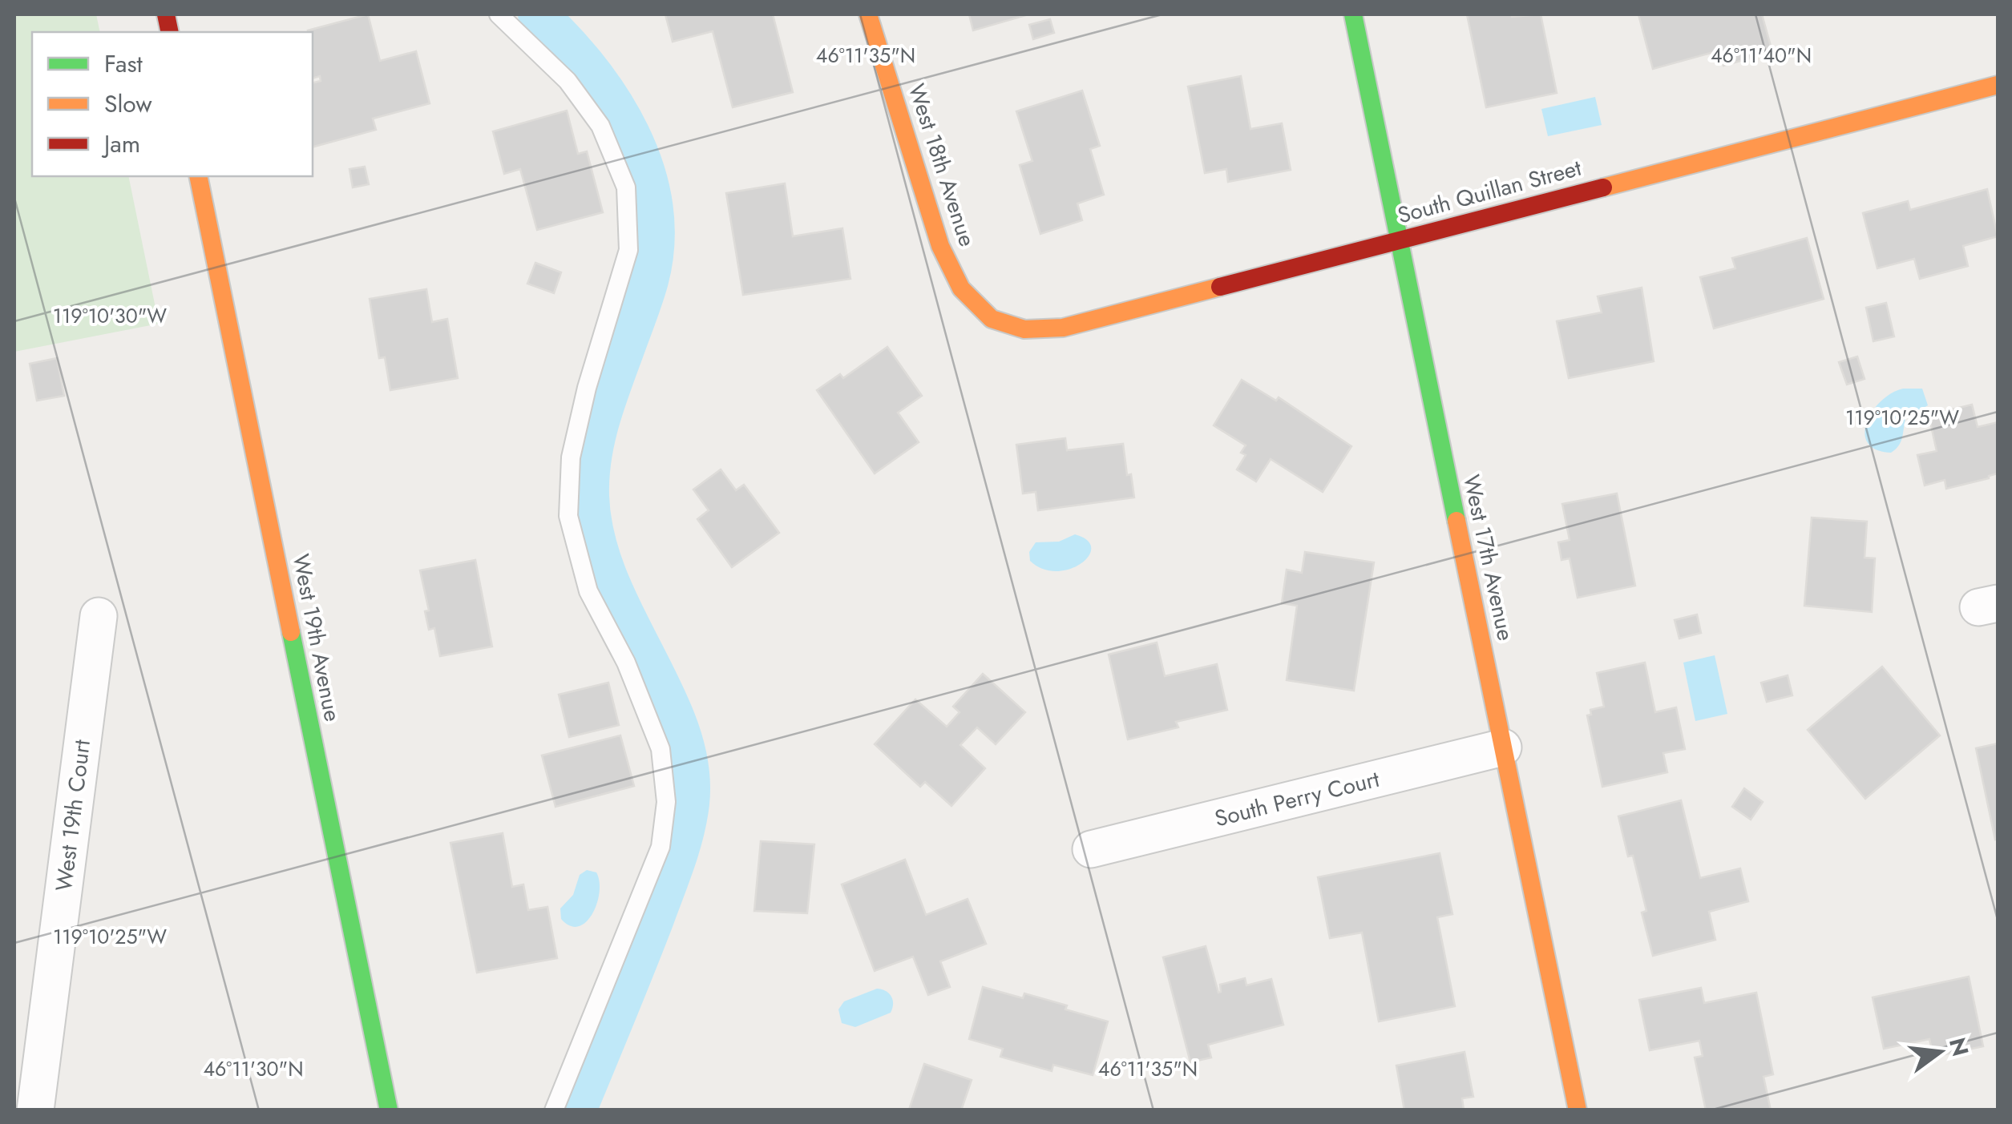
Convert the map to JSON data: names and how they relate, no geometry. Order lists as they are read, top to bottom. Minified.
{"streets":{"street":["West 18th Avenue","South Quillan Street","West 17th Avenue","West 19th Avenue","South Perry Court","West 19th Court"]},"crossings":[["West 18th Avenue","South Quillan Street"],["South Quillan Street","West 17th Avenue"],["West 17th Avenue","South Perry Court"]],"legend":["Fast","Slow","Jam"],"north":"right","coordinates":["46°11'35\"N","46°11'40\"N","119°10'30\"W","119°10'25\"W","46°11'30\"N"]}
